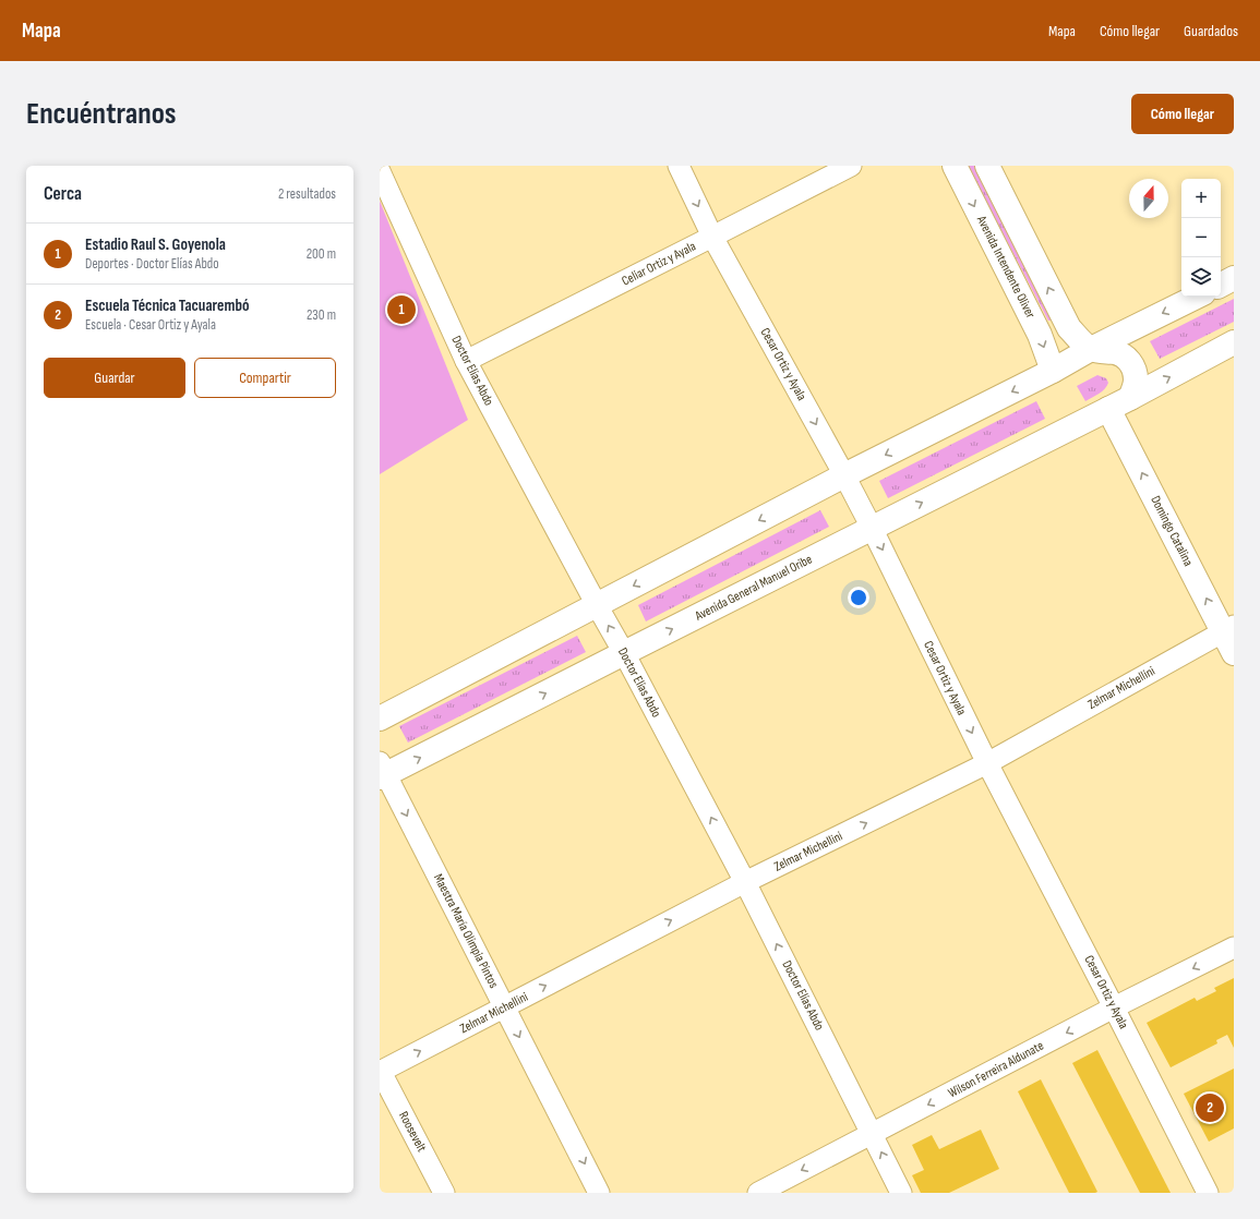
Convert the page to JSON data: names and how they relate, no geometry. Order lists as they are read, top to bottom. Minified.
{"streets":{"main road":["Avenida Intendente Oliver","Domingo Catalina","Avenida General Manuel Oribe"],"street":["Celiar Ortiz y Ayala","Cesar Ortiz y Ayala","Doctor Elías Abdo","Zelmar Michellini","Maestra María Olimpia Pintos","Wilson Ferreira Aldunate","Roosevelt"]},"crossings":[["Celiar Ortiz y Ayala","Cesar Ortiz y Ayala"],["Celiar Ortiz y Ayala","Doctor Elías Abdo"],["Cesar Ortiz y Ayala","Avenida General Manuel Oribe"],["Cesar Ortiz y Ayala","Zelmar Michellini"],["Cesar Ortiz y Ayala","Wilson Ferreira Aldunate"],["Doctor Elías Abdo","Avenida General Manuel Oribe"],["Doctor Elías Abdo","Zelmar Michellini"],["Doctor Elías Abdo","Wilson Ferreira Aldunate"],["Domingo Catalina","Avenida General Manuel Oribe"],["Domingo Catalina","Zelmar Michellini"],["Avenida General Manuel Oribe","Maestra María Olimpia Pintos"],["Zelmar Michellini","Maestra María Olimpia Pintos"],["Zelmar Michellini","Roosevelt"]],"one_way":["Cesar Ortiz y Ayala","Doctor Elías Abdo","Domingo Catalina","Zelmar Michellini","Maestra María Olimpia Pintos","Wilson Ferreira Aldunate"],"north":"top","page":{"header":"Mapa","nav":["Mapa","Cómo llegar","Guardados"],"buttons":["Cómo llegar",["Guardar","Compartir"]],"title":"Encuéntranos","heading":["Cerca","2 resultados"],"map_buttons":["+","−"],"list":[{"mark":"1","name":"Estadio Raul S. Goyenola","note":"Deportes · Doctor Elías Abdo","value":"200 m"},{"mark":"2","name":"Escuela Técnica Tacuarembó","note":"Escuela · Cesar Ortiz y Ayala","value":"230 m"}],"pins":["1","2"]}}
